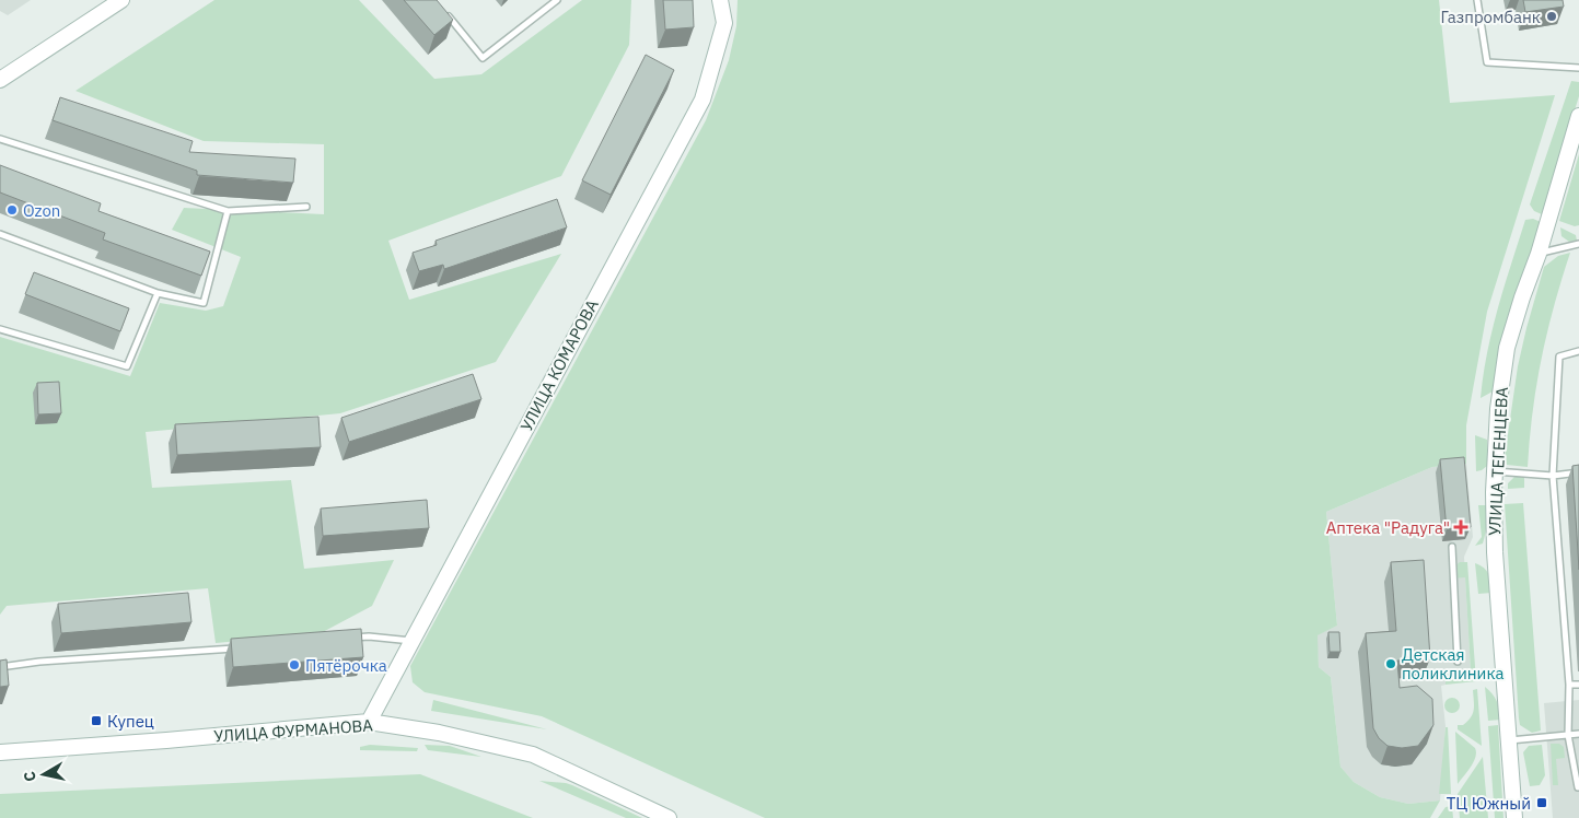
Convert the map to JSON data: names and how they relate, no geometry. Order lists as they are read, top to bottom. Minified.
{"streets":{"main road":["УЛИЦА КОМАРОВА","УЛИЦА ТЕГЕНЦЕВА","УЛИЦА ФУРМАНОВА"]},"crossings":[["УЛИЦА КОМАРОВА","УЛИЦА ФУРМАНОВА"]],"places":{"other":["Газпромбанк","Ozon","Детская поликлиника","Пятёрочка"],"health":["Аптека \"Радуга\""],"transit":["Купец","ТЦ Южный"]},"north":"left"}
